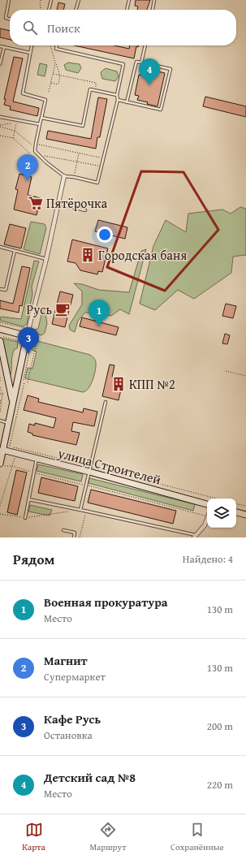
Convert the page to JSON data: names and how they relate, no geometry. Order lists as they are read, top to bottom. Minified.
{"streets":{"street":["улица Строителей"]},"places":{"supermarket":["Пятёрочка"],"building":["Городская баня","КПП №2"],"cafe":["Русь"]},"page":{"search":"Поиск","pins":["4","2","1","3"],"heading":["Рядом","Найдено: 4"],"list":[{"mark":"1","name":"Военная прокуратура","note":"Место","value":"130 m"},{"mark":"2","name":"Магнит","note":"Супермаркет","value":"130 m"},{"mark":"3","name":"Кафе Русь","note":"Остановка","value":"200 m"},{"mark":"4","name":"Детский сад №8","note":"Место","value":"220 m"}],"nav":["Карта","Маршрут","Сохранённые"]}}
